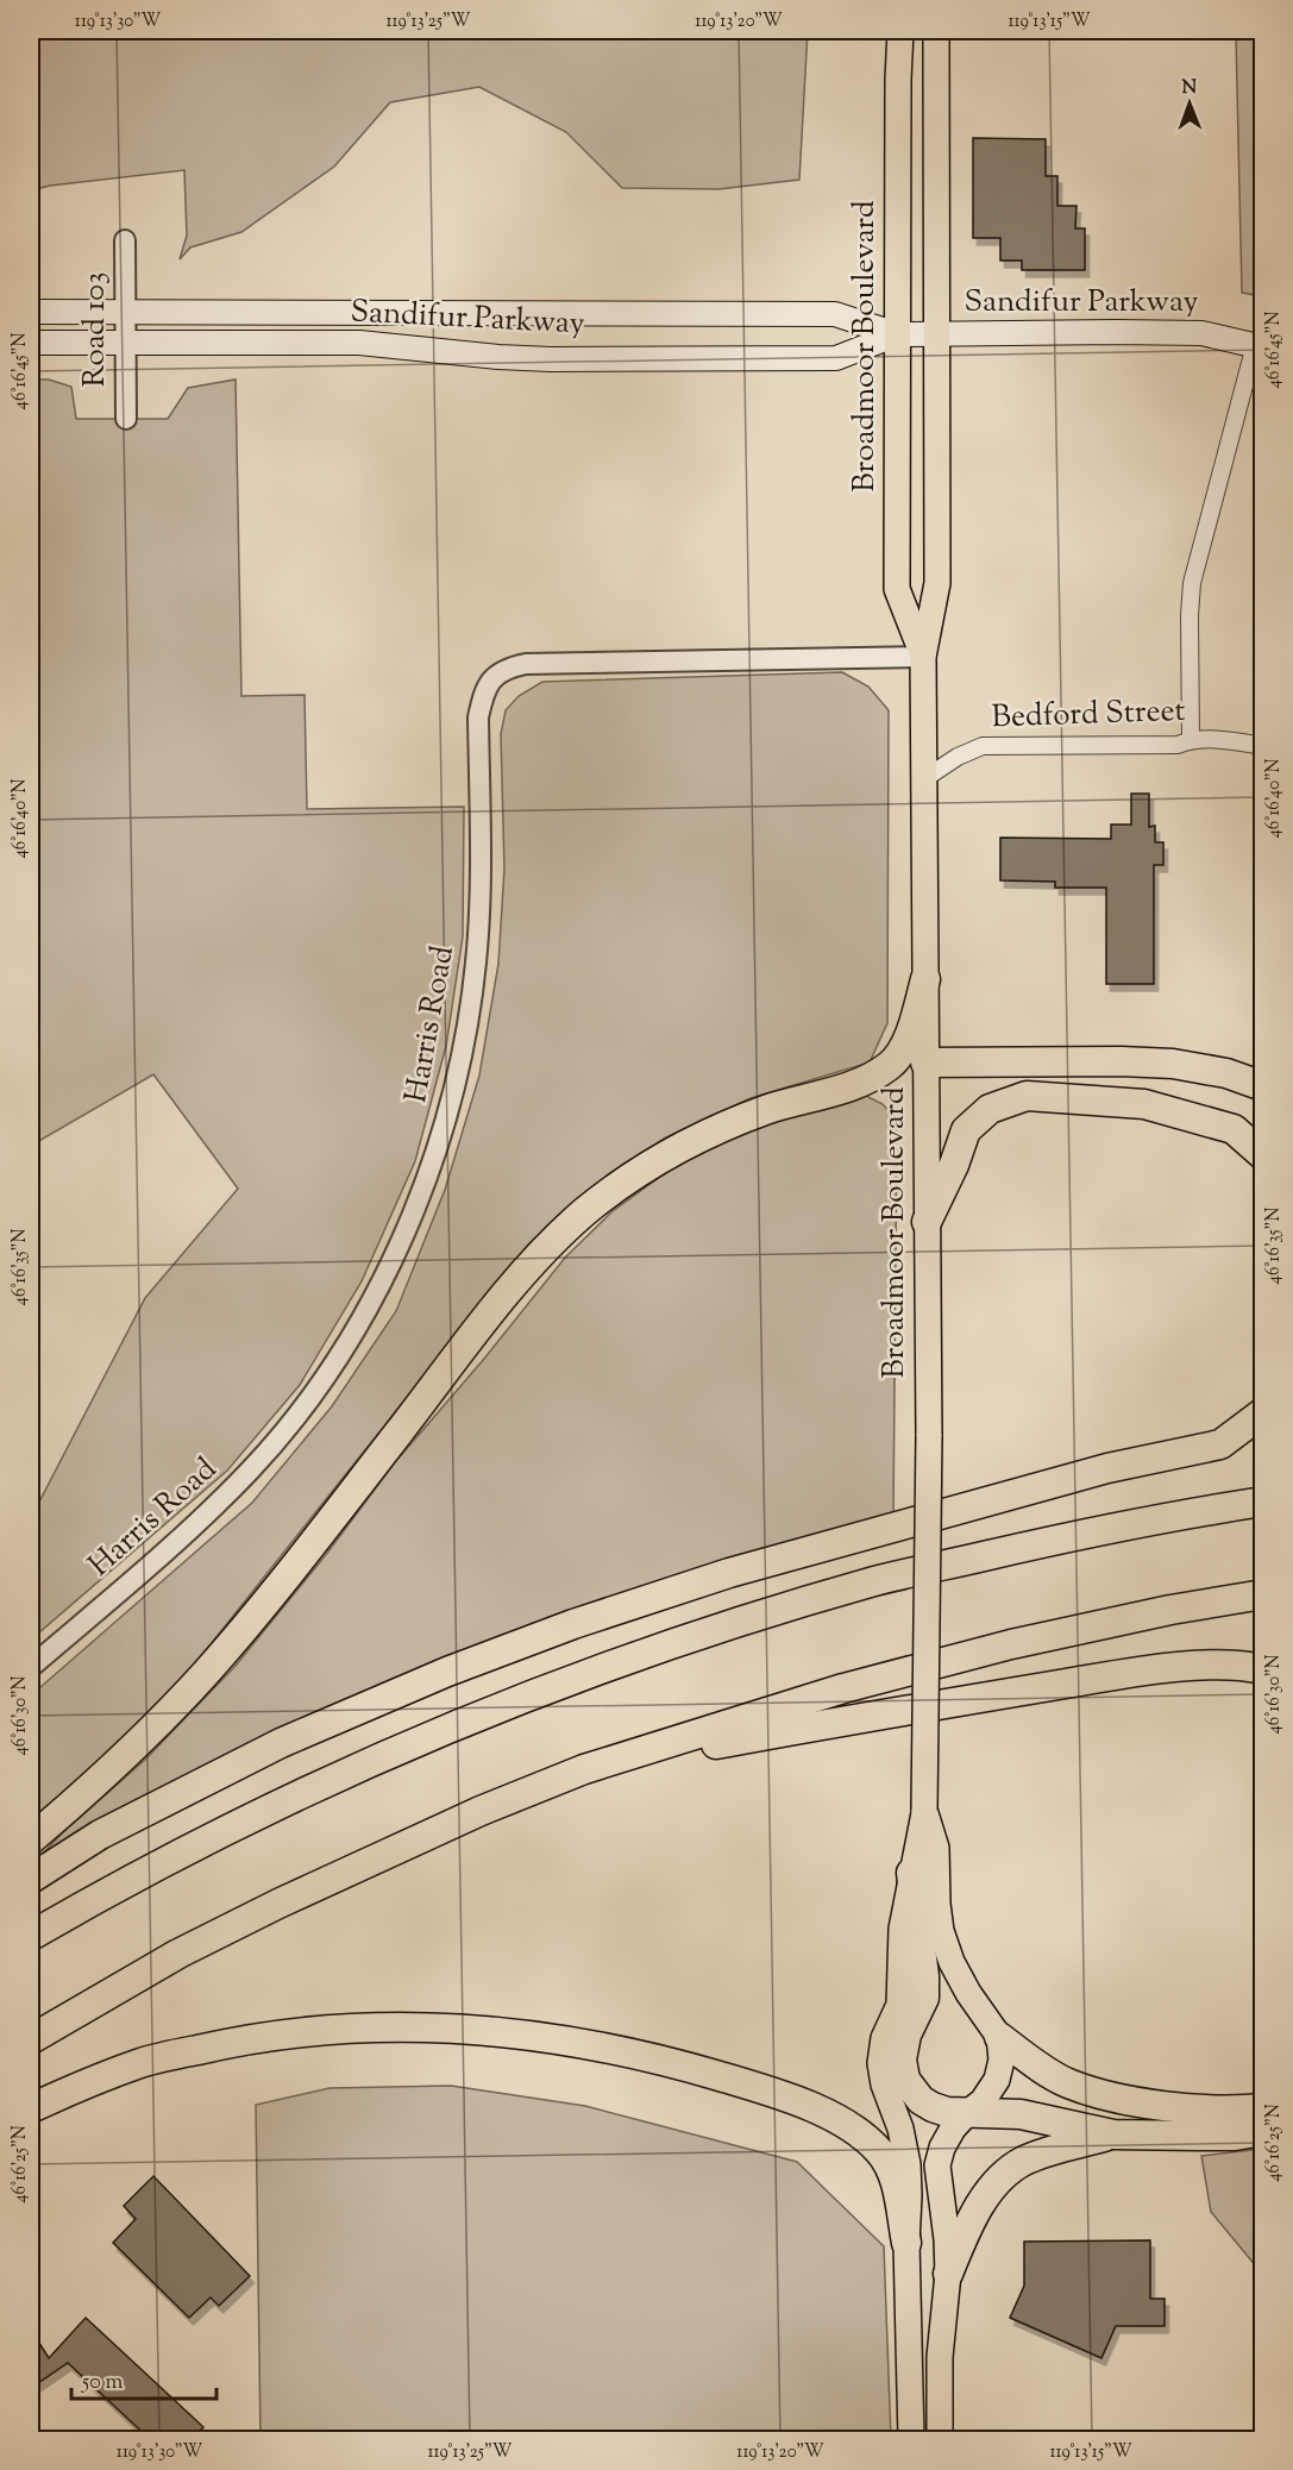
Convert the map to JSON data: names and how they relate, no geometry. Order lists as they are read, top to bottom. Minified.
{"streets":{"main road":["Sandifur Parkway","Broadmoor Boulevard"],"street":["Road 103","Bedford Street","Harris Road"]},"crossings":[["Sandifur Parkway","Road 103"],["Sandifur Parkway","Broadmoor Boulevard"],["Broadmoor Boulevard","Bedford Street"],["Broadmoor Boulevard","Harris Road"]],"scale_bar":"50 m","north":"top","coordinates":["119°13'30\"W","119°13'25\"W","119°13'20\"W","119°13'15\"W","46°16'45\"N","46°16'40\"N","46°16'35\"N","46°16'30\"N","46°16'25\"N"]}
